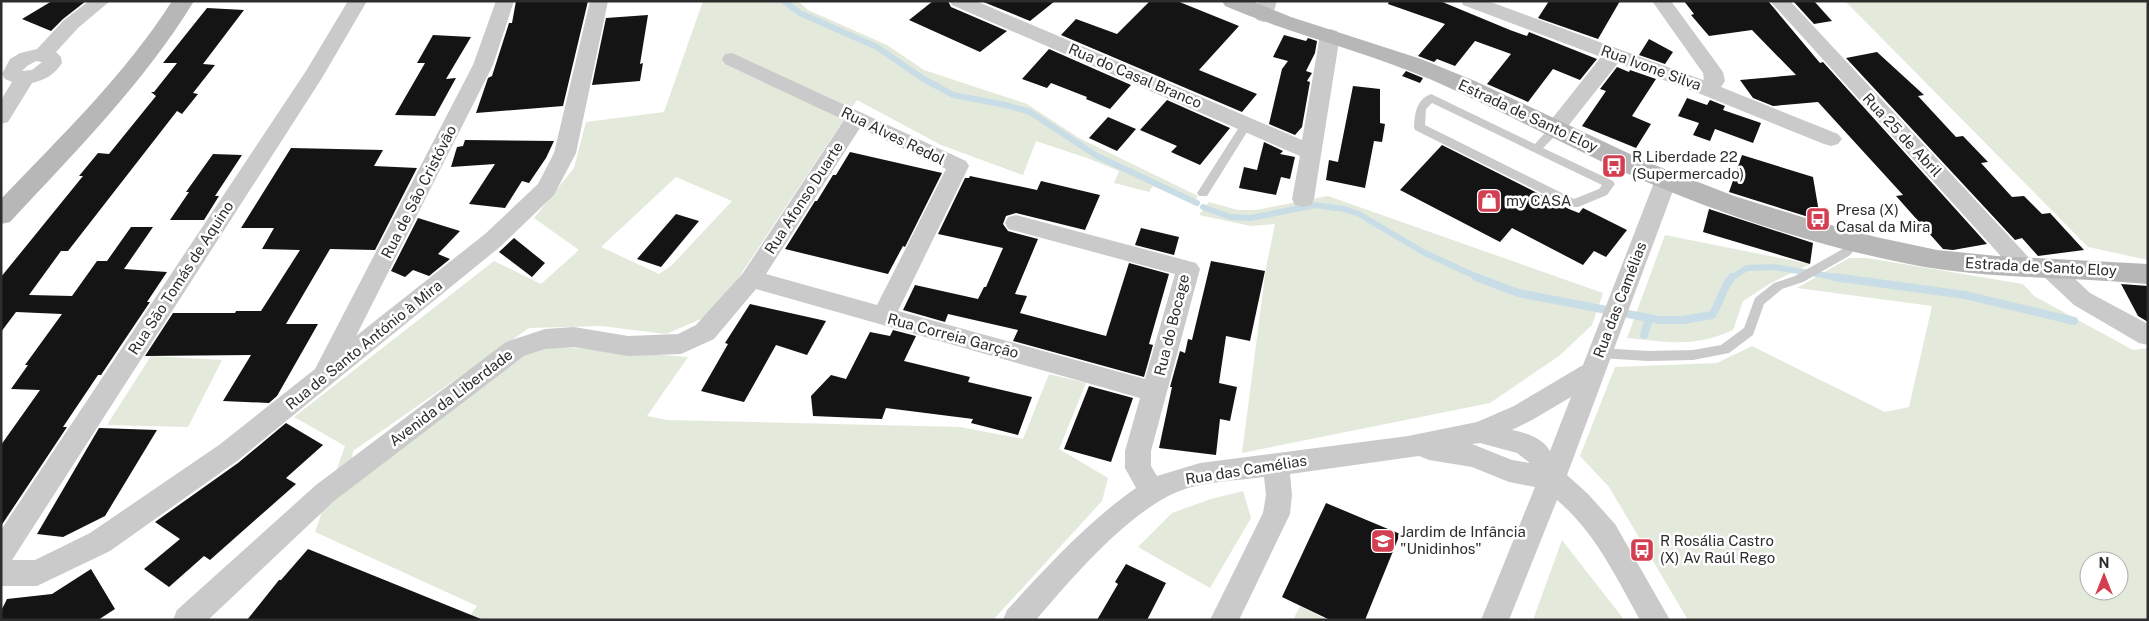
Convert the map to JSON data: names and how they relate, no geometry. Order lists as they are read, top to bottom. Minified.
{"streets":{"main road":["Estrada de Santo Eloy"],"street":["Rua Ivone Silva","Rua do Casal Branco","Rua 25 de Abril","Rua Alves Redol","Rua de São Cristóvão","Rua Afonso Duarte","Rua São Tomás de Aquino","Rua das Camélias","Rua do Bocage","Rua Correia Garção","Rua de Santo António à Mira","Avenida da Liberdade"]},"crossings":[["Estrada de Santo Eloy","Rua 25 de Abril"],["Estrada de Santo Eloy","Rua das Camélias"],["Rua Alves Redol","Rua Afonso Duarte"],["Rua Alves Redol","Rua Correia Garção"],["Rua de São Cristóvão","Rua de Santo António à Mira"],["Rua Afonso Duarte","Rua Correia Garção"],["Rua Afonso Duarte","Avenida da Liberdade"],["Rua das Camélias","Rua do Bocage"],["Rua do Bocage","Rua Correia Garção"],["Rua Correia Garção","Avenida da Liberdade"]],"places":{"bus stop":["R Liberdade 22 (Supermercado)","Presa (X) Casal da Mira","R Rosália Castro (X) Av Raúl Rego"],"shop":["my CASA"],"school or university":["Jardim de Infância \"Unidinhos\""]},"north":"top"}
